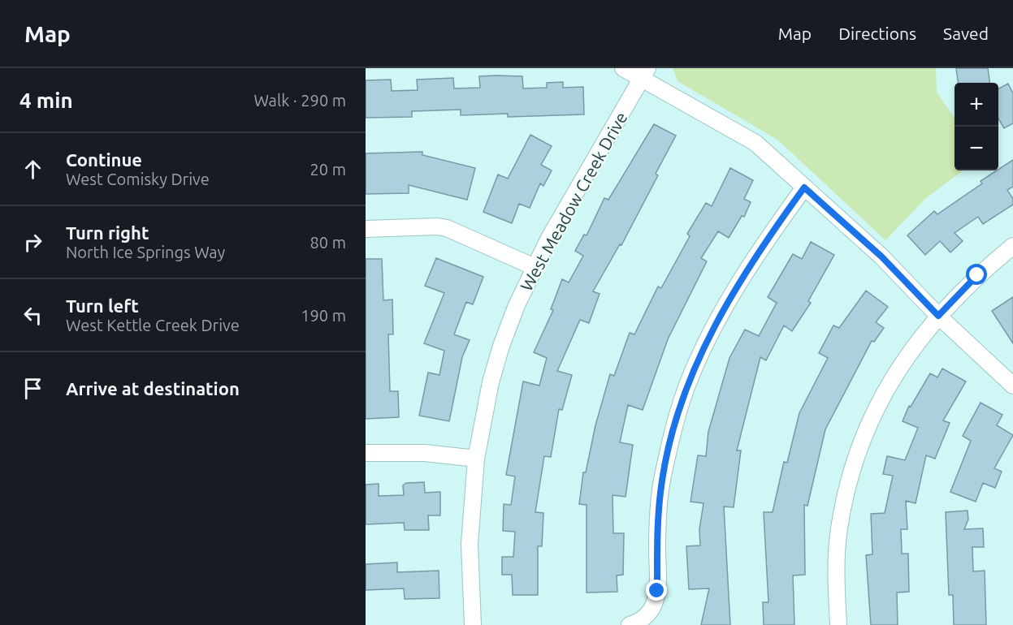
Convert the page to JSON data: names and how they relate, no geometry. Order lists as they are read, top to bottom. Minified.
{"streets":{"street":["West Meadow Creek Drive"]},"page":{"header":"Map","nav":["Map","Directions","Saved"],"heading":["4 min","Walk · 290 m"],"map_buttons":["+","−"],"list":[["Continue","West Comisky Drive","20 m"],["Turn right","North Ice Springs Way","80 m"],["Turn left","West Kettle Creek Drive","190 m"],"Arrive at destination"]}}
